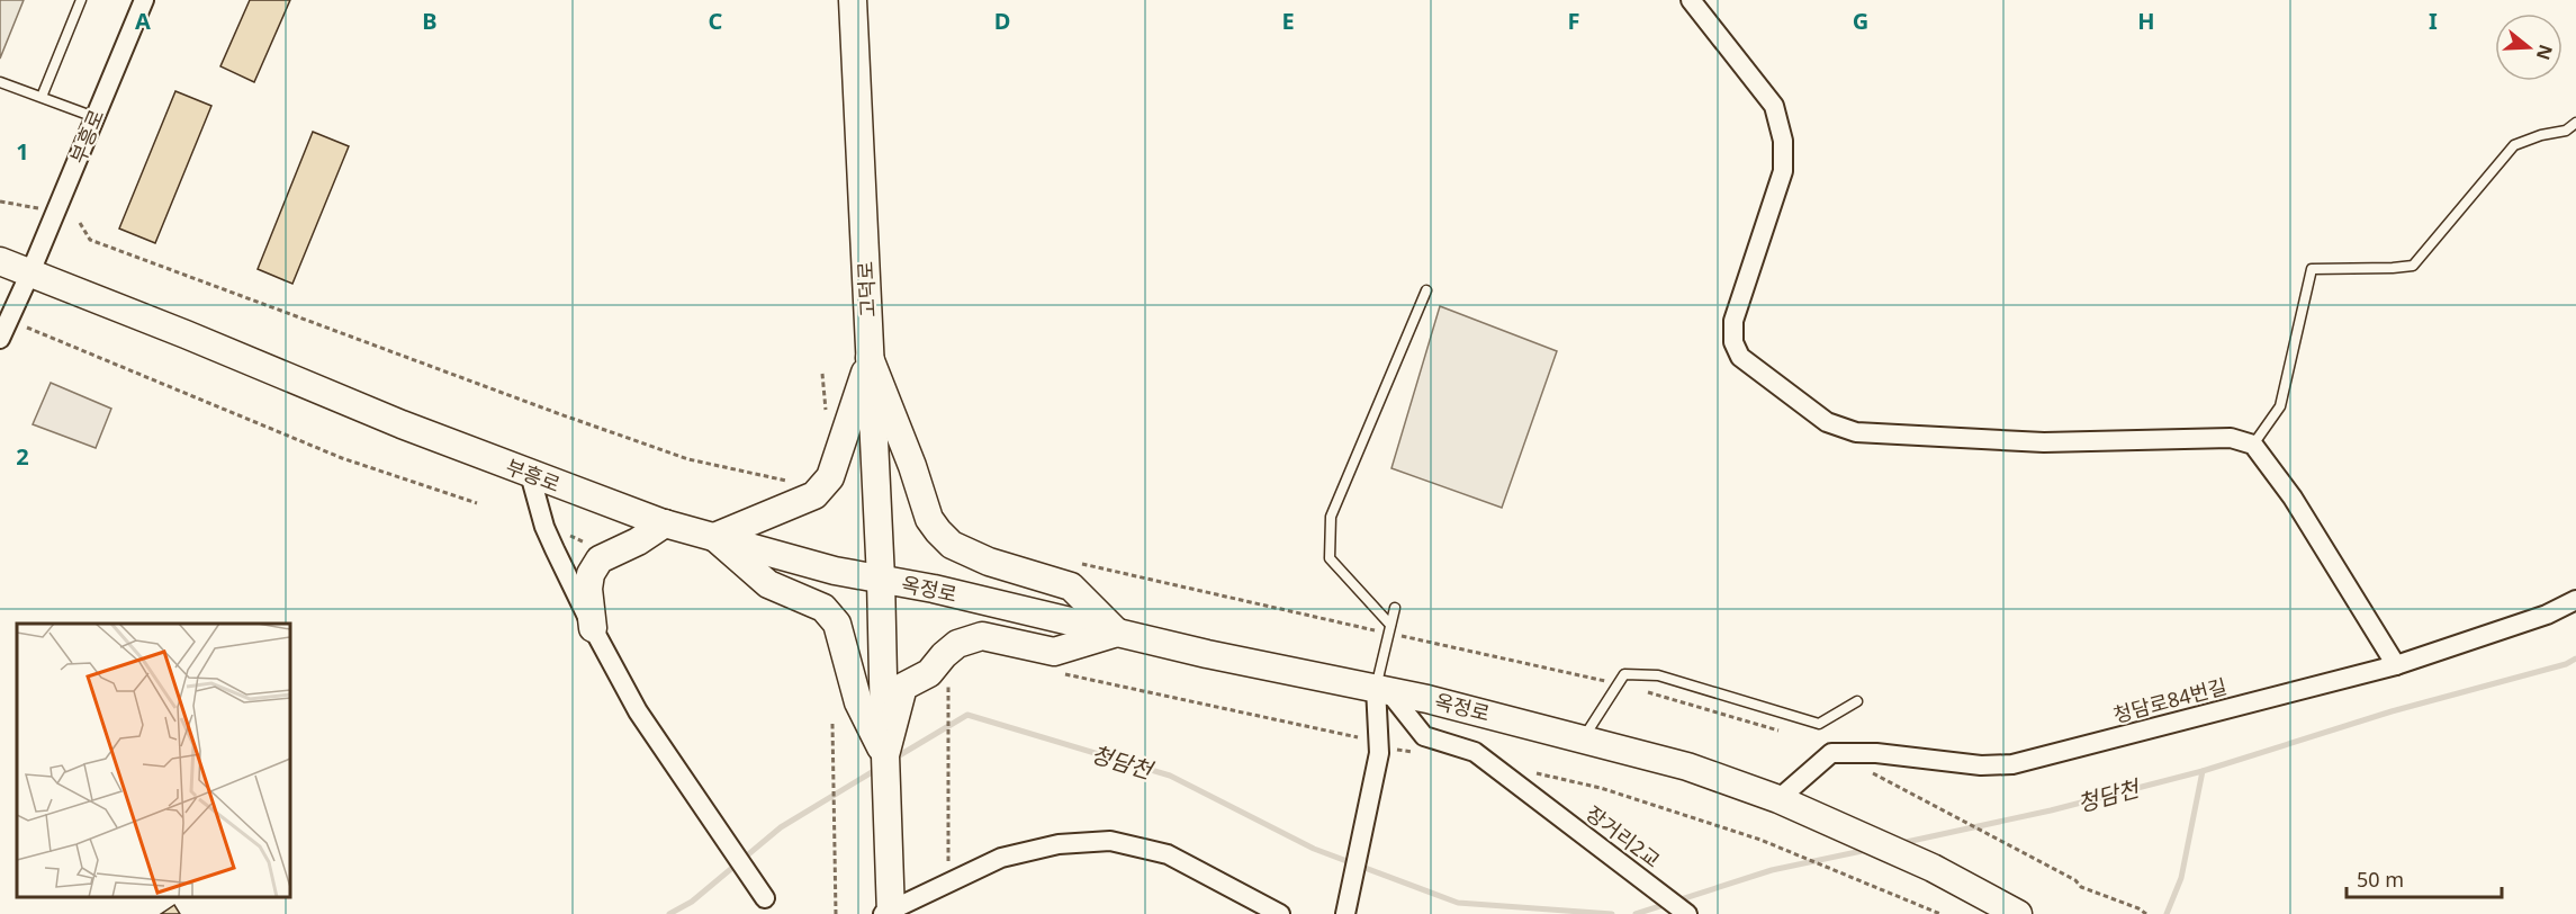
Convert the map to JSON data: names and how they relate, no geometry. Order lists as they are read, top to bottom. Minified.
{"streets":{"main road":["부흥로","고덕로","옥정로"],"street":["청담로84번길","장거리2교"]},"crossings":[["부흥로","고덕로"],["부흥로","옥정로"],["고덕로","옥정로"],["옥정로","청담로84번길"],["옥정로","장거리2교"]],"water":["청담천"],"scale_bar":"50 m","north":"right","grid":{"columns":["A","B","C","D","E","F","G","H","I"],"rows":["1","2"]}}
